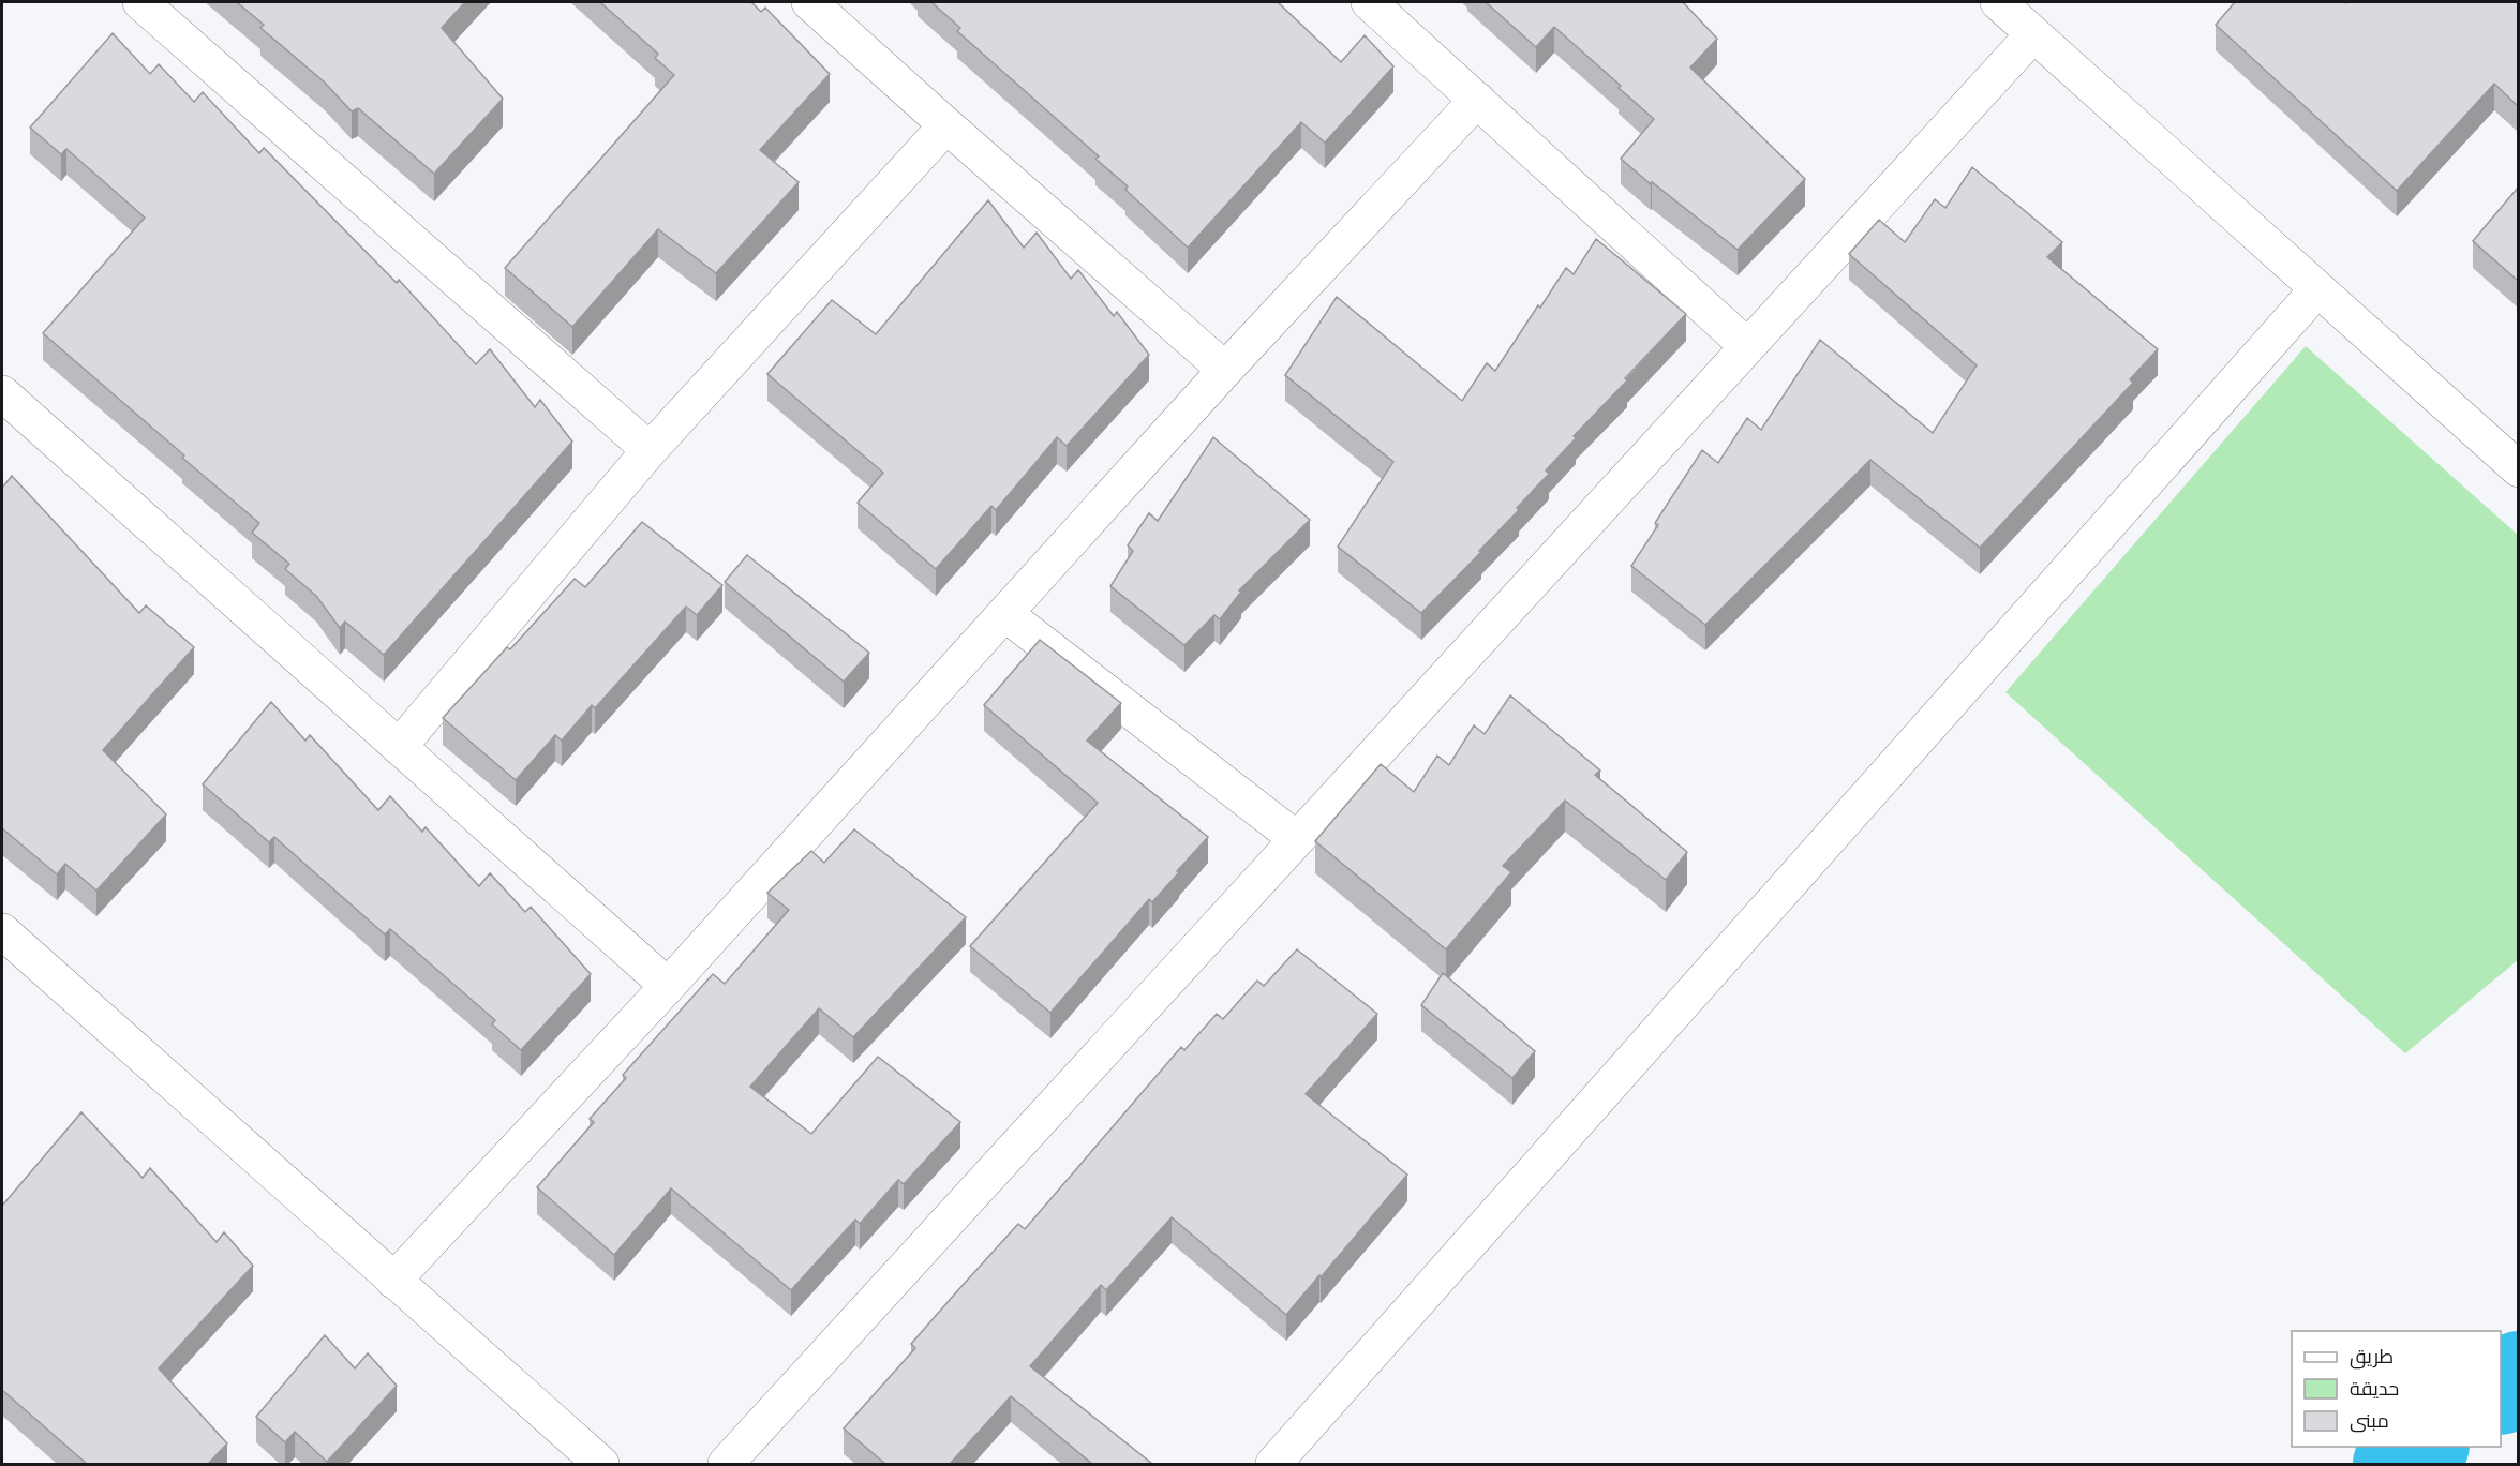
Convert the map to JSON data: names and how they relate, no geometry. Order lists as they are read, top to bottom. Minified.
{"legend":["طريق","حديقة","مبنى"]}
